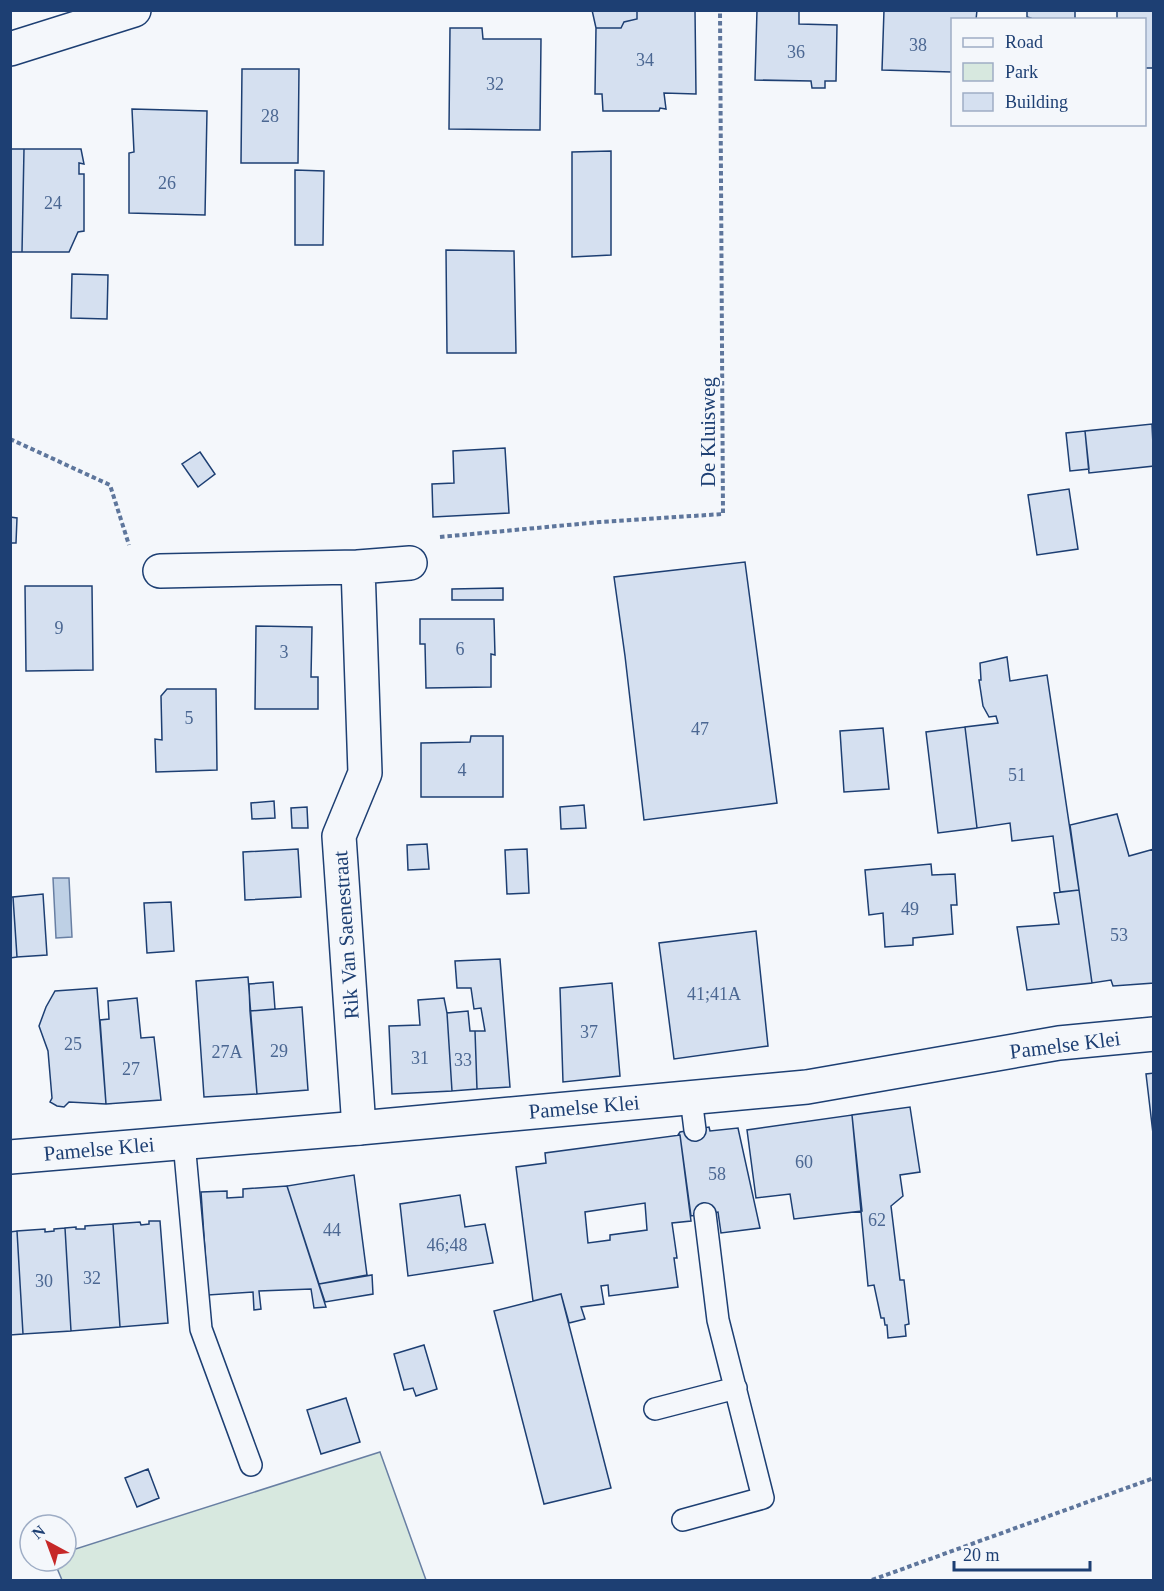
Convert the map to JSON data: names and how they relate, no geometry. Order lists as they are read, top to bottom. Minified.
{"streets":{"main road":["Rik Van Saenestraat","Pamelse Klei"],"path":["De Kluisweg"]},"crossings":[["Rik Van Saenestraat","Pamelse Klei"]],"house_numbers":["38","36","34","32","28","26","24","9","6","3","5","47","4","51","49","53","41;41A","37","25","29","27A","31","33","27","60","58","62","44","46;48","32","30"],"legend":["Road","Park","Building"],"scale_bar":"20 m","north":"top left"}
